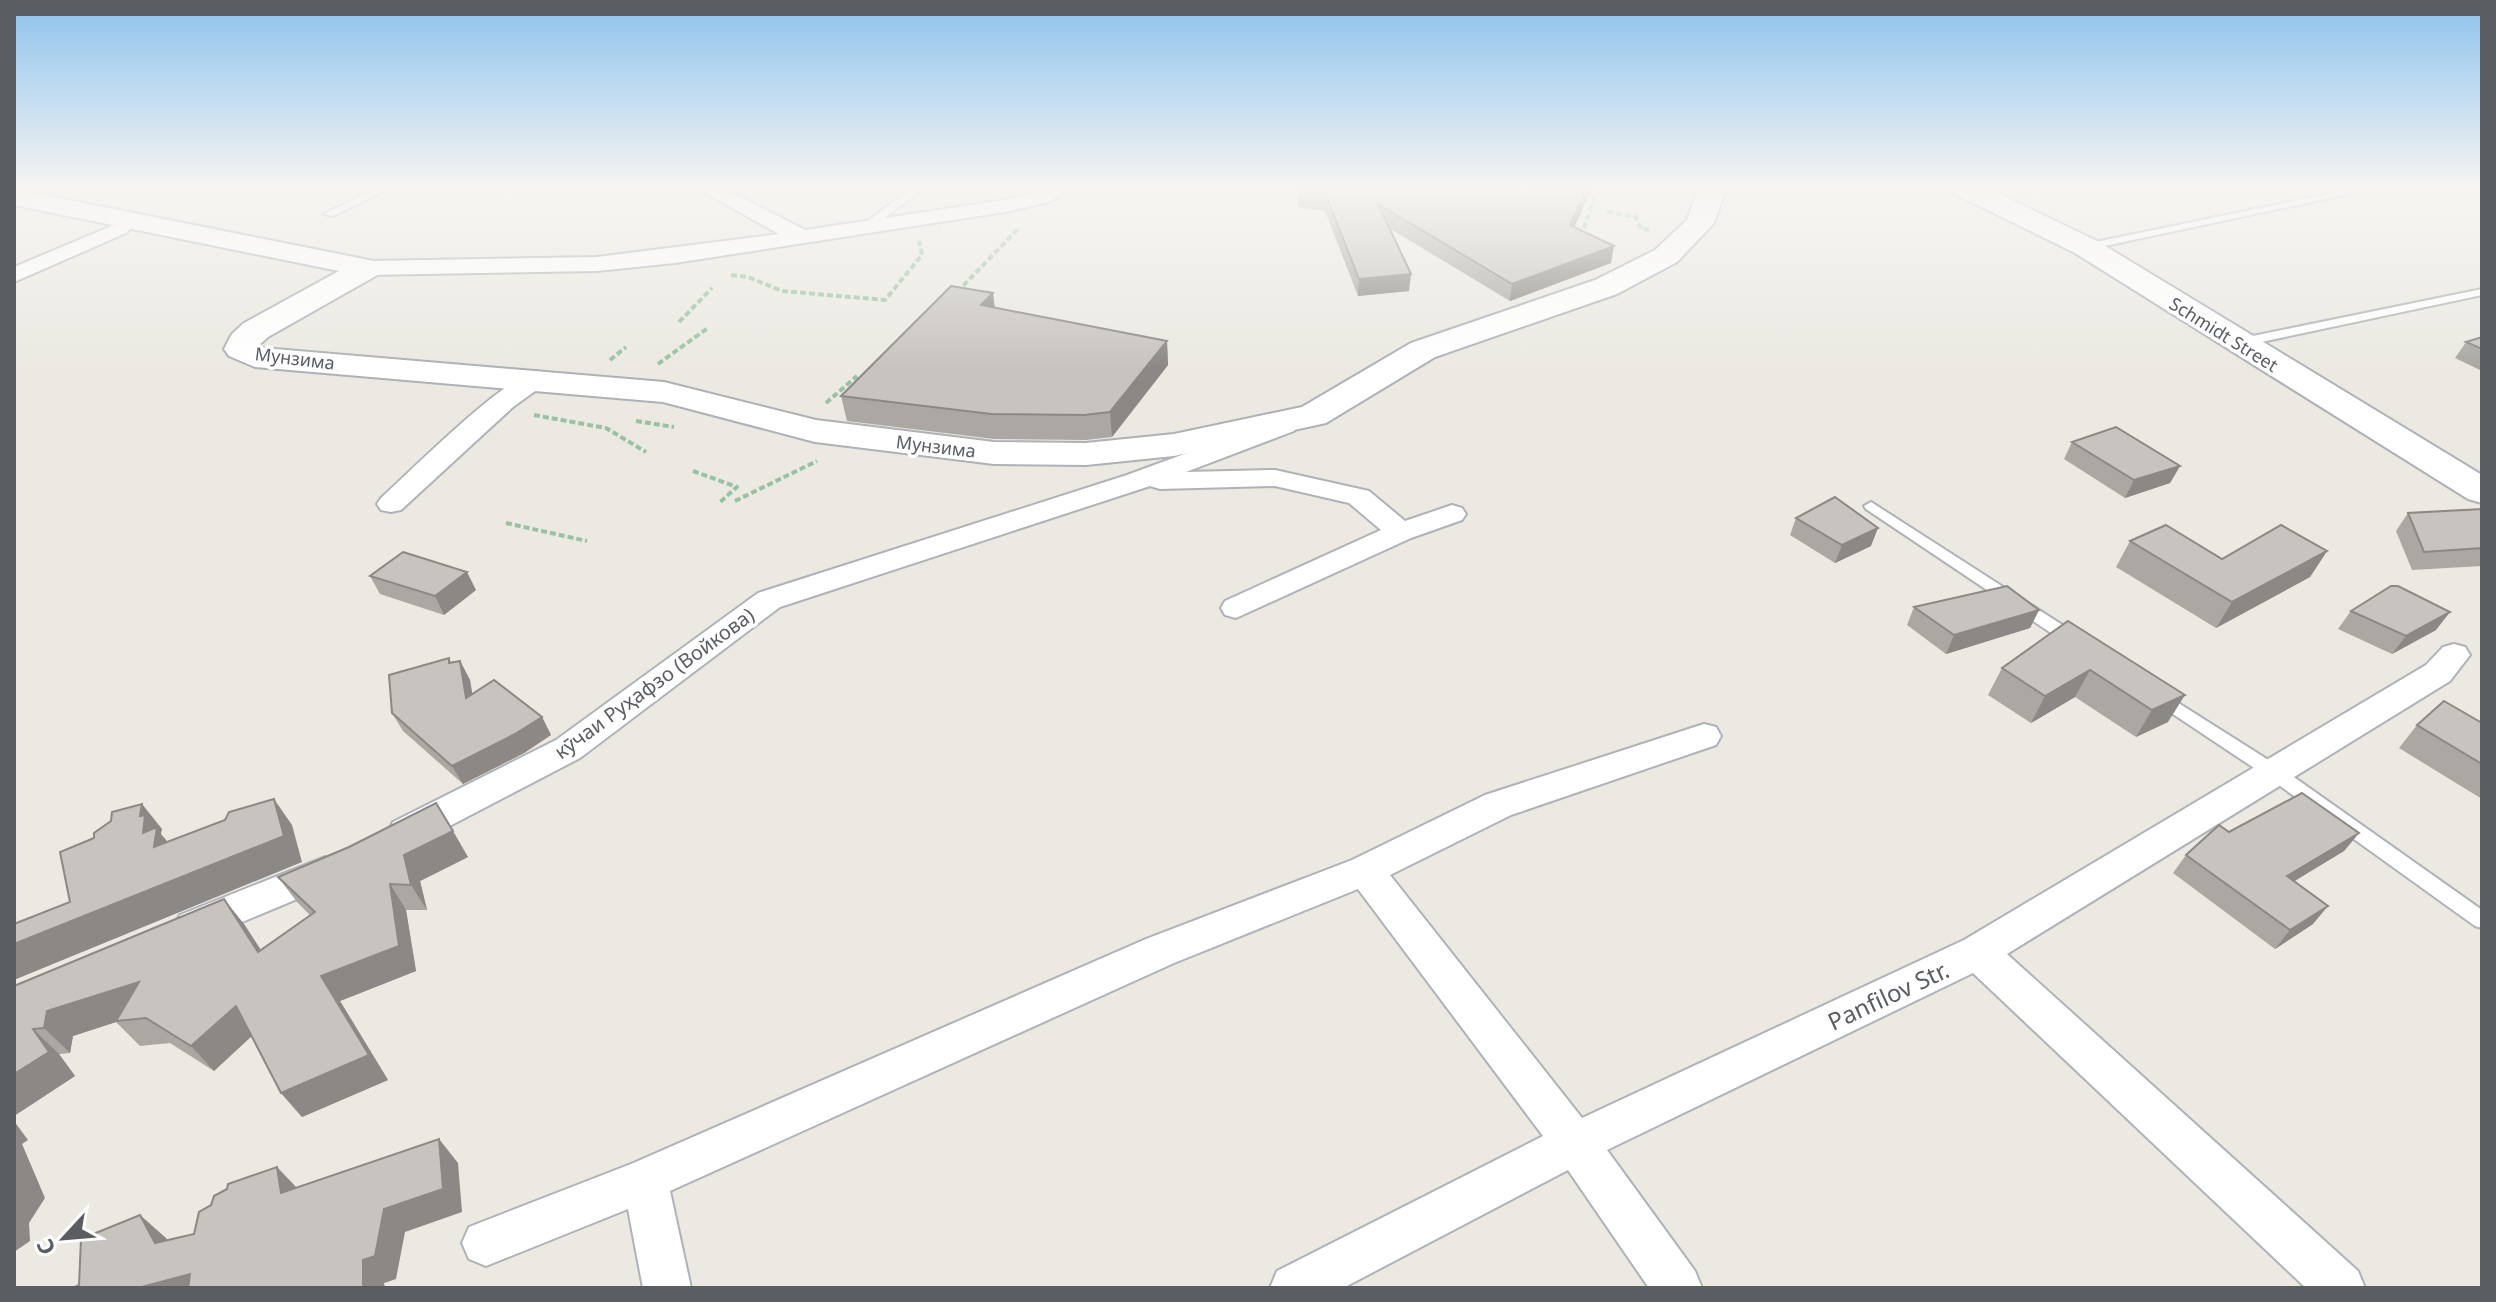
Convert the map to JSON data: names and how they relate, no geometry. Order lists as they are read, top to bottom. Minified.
{"streets":{"street":["Schmidt Street","Мунзима","кӯчаи Руҳафзо (Войкова)","Panfilov Str."]},"north":"bottom left"}
